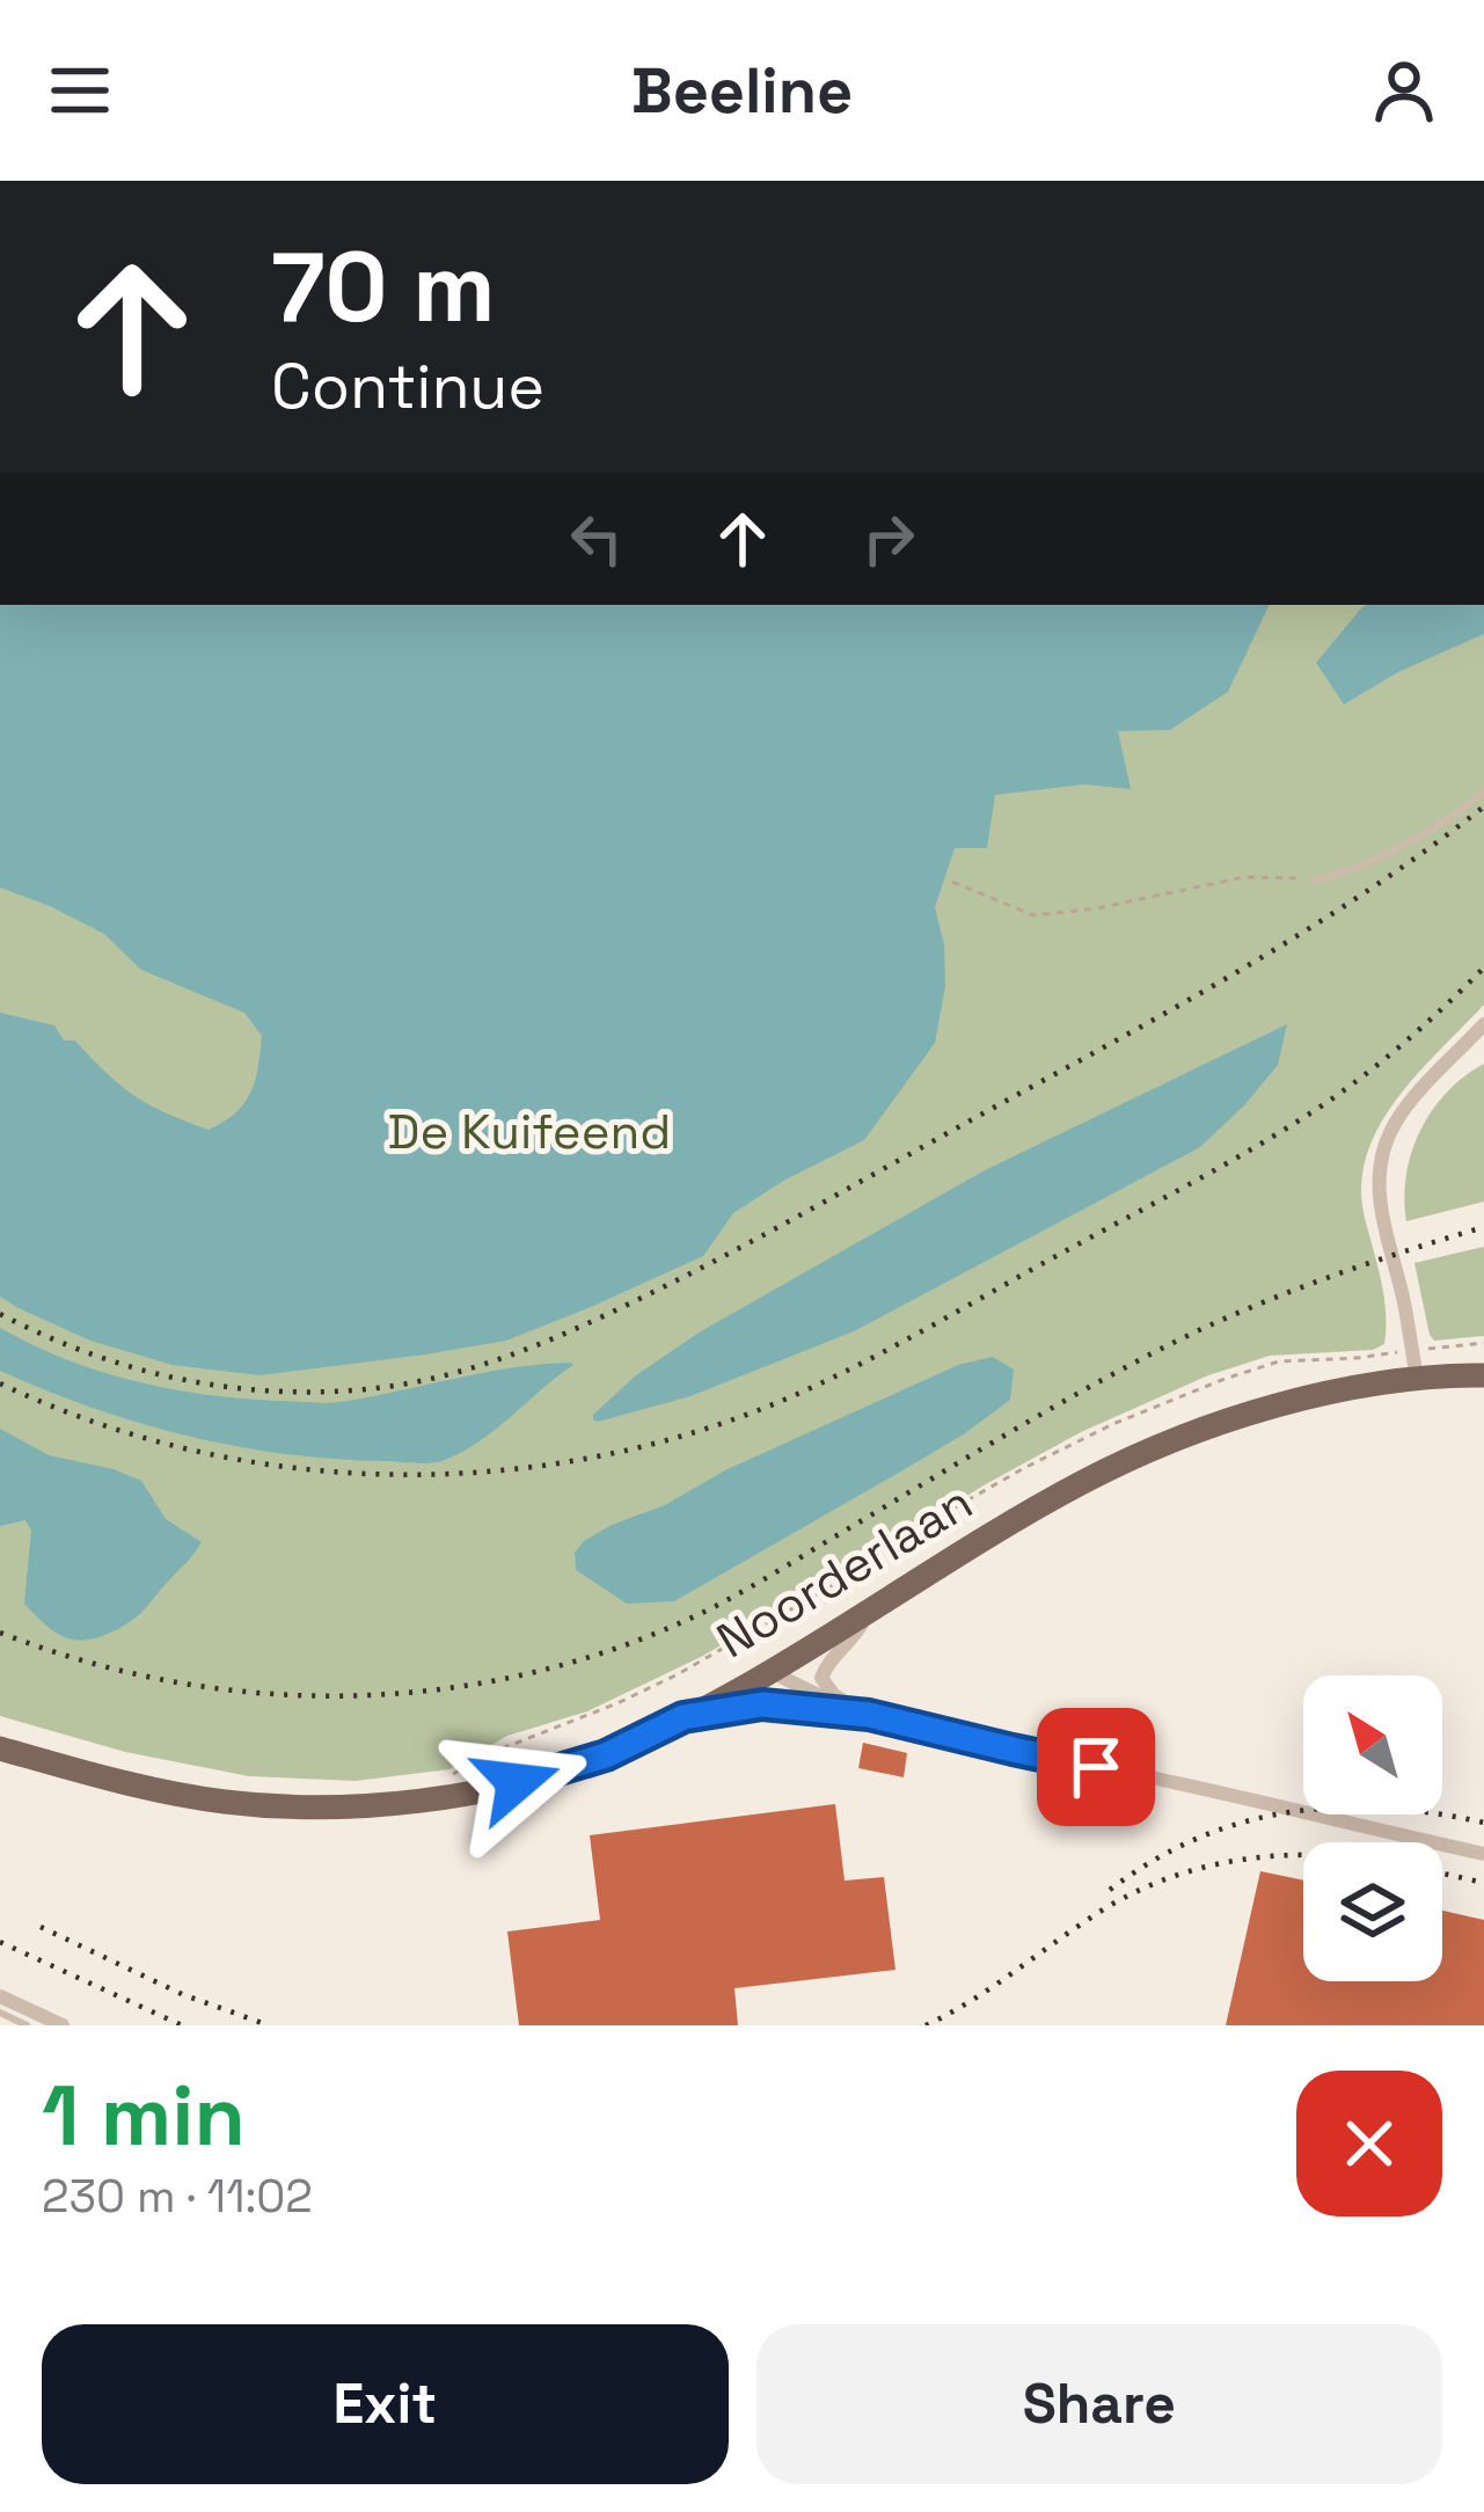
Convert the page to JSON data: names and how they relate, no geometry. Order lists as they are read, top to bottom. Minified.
{"streets":{"main road":["Noorderlaan"]},"parks":["De Kuifeend"],"north":"top left","page":{"header":"Beeline","turn":["70 m","Continue"],"heading":["1 min","230 m · 11:02"],"buttons":["Exit","Share"]}}
